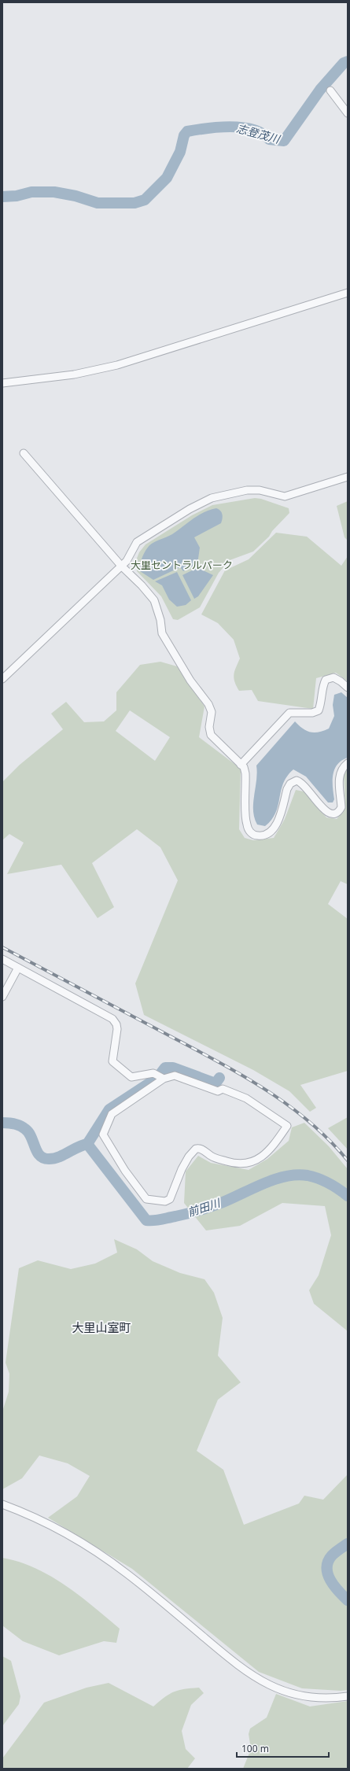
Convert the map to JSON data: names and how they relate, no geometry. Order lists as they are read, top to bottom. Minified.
{"districts":["大里山室町"],"water":["志登茂川","前田川"],"parks":["大里セントラルパーク"],"scale_bar":"100 m"}
